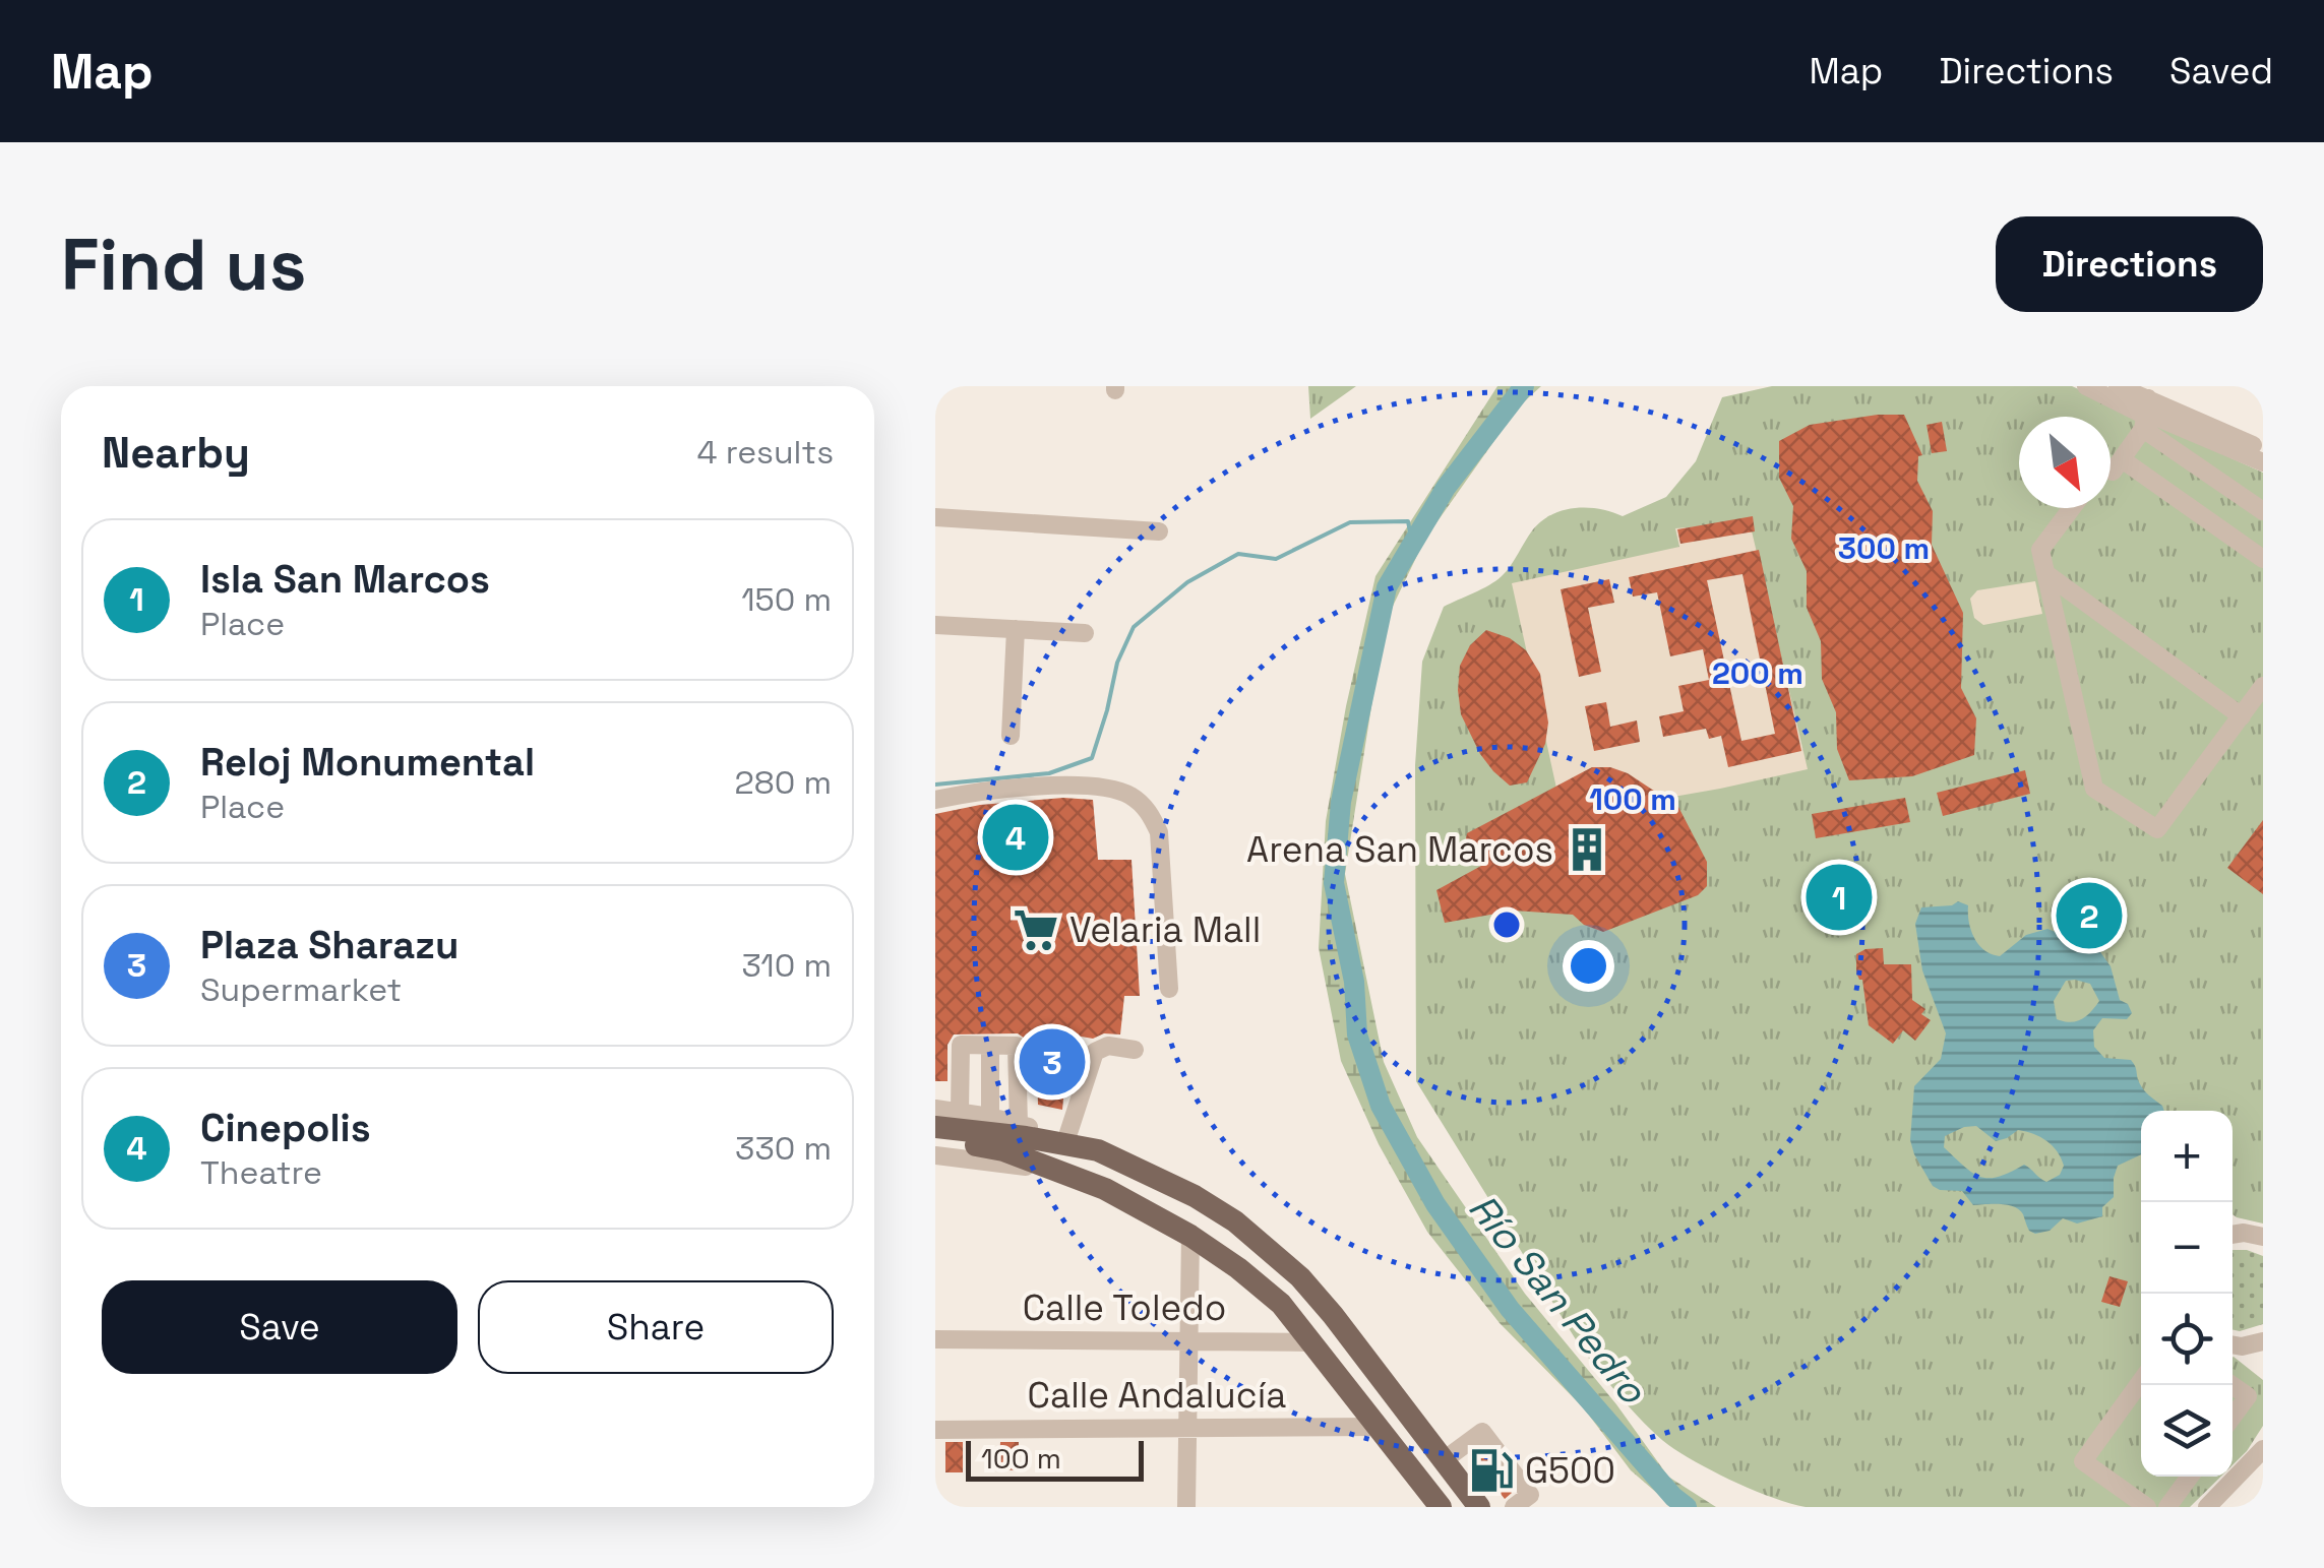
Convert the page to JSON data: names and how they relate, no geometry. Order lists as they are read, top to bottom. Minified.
{"streets":{"street":["Calle Toledo","Calle Andalucía"]},"water":["Río San Pedro"],"places":{"building":["Arena San Marcos"],"supermarket":["Velaria Mall"],"fuel station":["G500"]},"scale_bar":"100 m","north":"bottom right","page":{"header":"Map","nav":["Map","Directions","Saved"],"buttons":["Directions",["Save","Share"]],"title":"Find us","heading":["Nearby","4 results"],"list":[{"mark":"1","name":"Isla San Marcos","note":"Place","value":"150 m"},{"mark":"2","name":"Reloj Monumental","note":"Place","value":"280 m"},{"mark":"3","name":"Plaza Sharazu","note":"Supermarket","value":"310 m"},{"mark":"4","name":"Cinepolis","note":"Theatre","value":"330 m"}],"pins":["4","1","2","3"],"map_buttons":["+","−"],"scale":"100 m"},"rings":["300 m","200 m","100 m"]}
